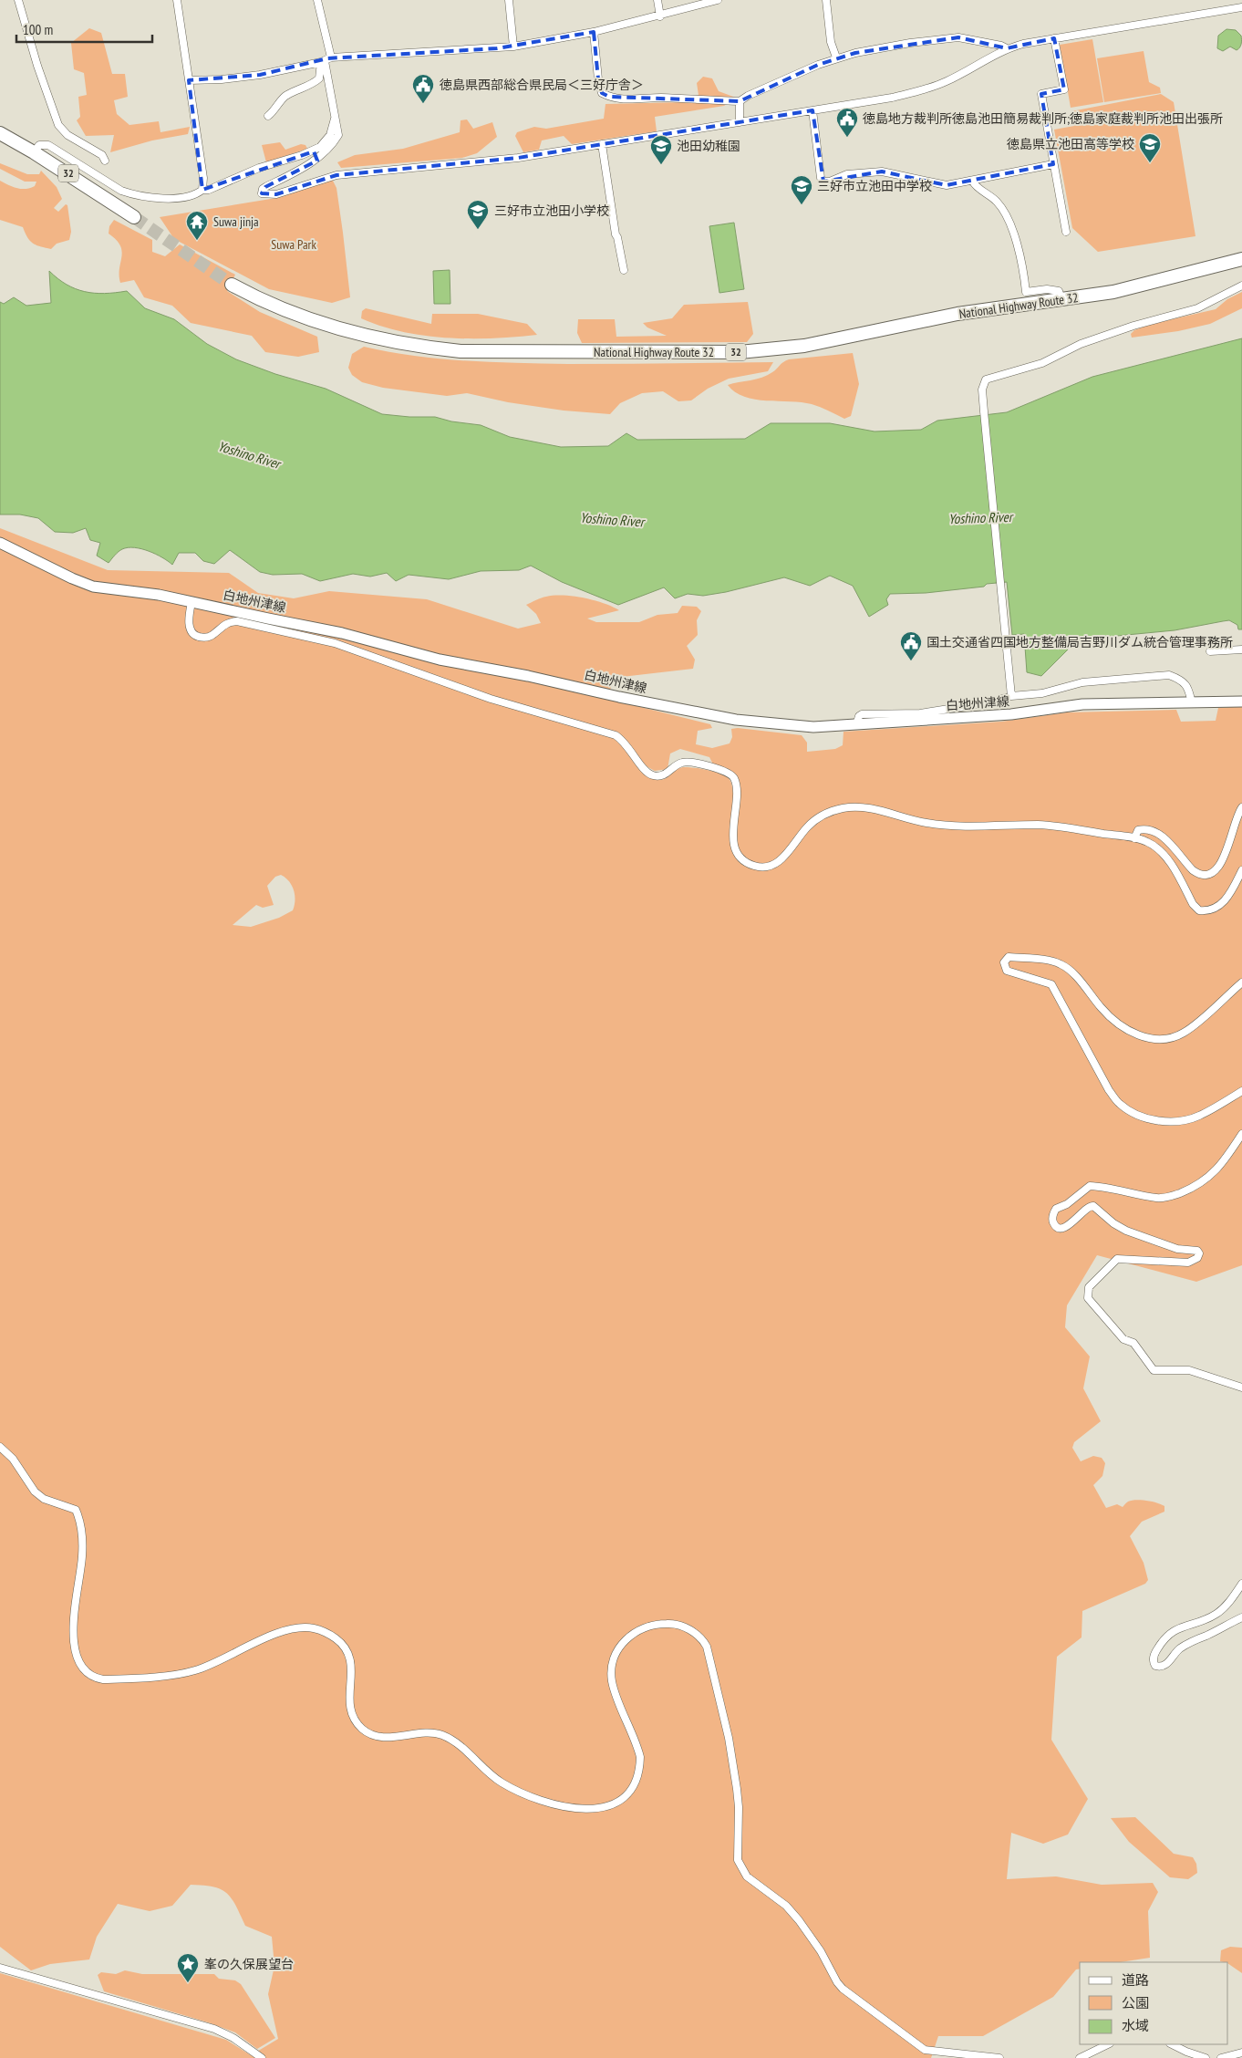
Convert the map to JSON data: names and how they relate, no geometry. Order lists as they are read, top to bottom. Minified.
{"streets":{"highway":["32","National Highway Route 32"],"main road":["白地州津線"]},"water":["Yoshino River"],"parks":["Suwa Park"],"places":{"public building":["徳島県西部総合県民局＜三好庁舎＞","徳島地方裁判所徳島池田簡易裁判所;徳島家庭裁判所池田出張所","国土交通省四国地方整備局吉野川ダム統合管理事務所"],"school or university":["徳島県立池田高等学校","池田幼稚園","三好市立池田中学校","三好市立池田小学校"],"temple":["Suwa jinja"],"place":["峯の久保展望台"]},"legend":["道路","公園","水域"],"scale_bar":"100 m"}
